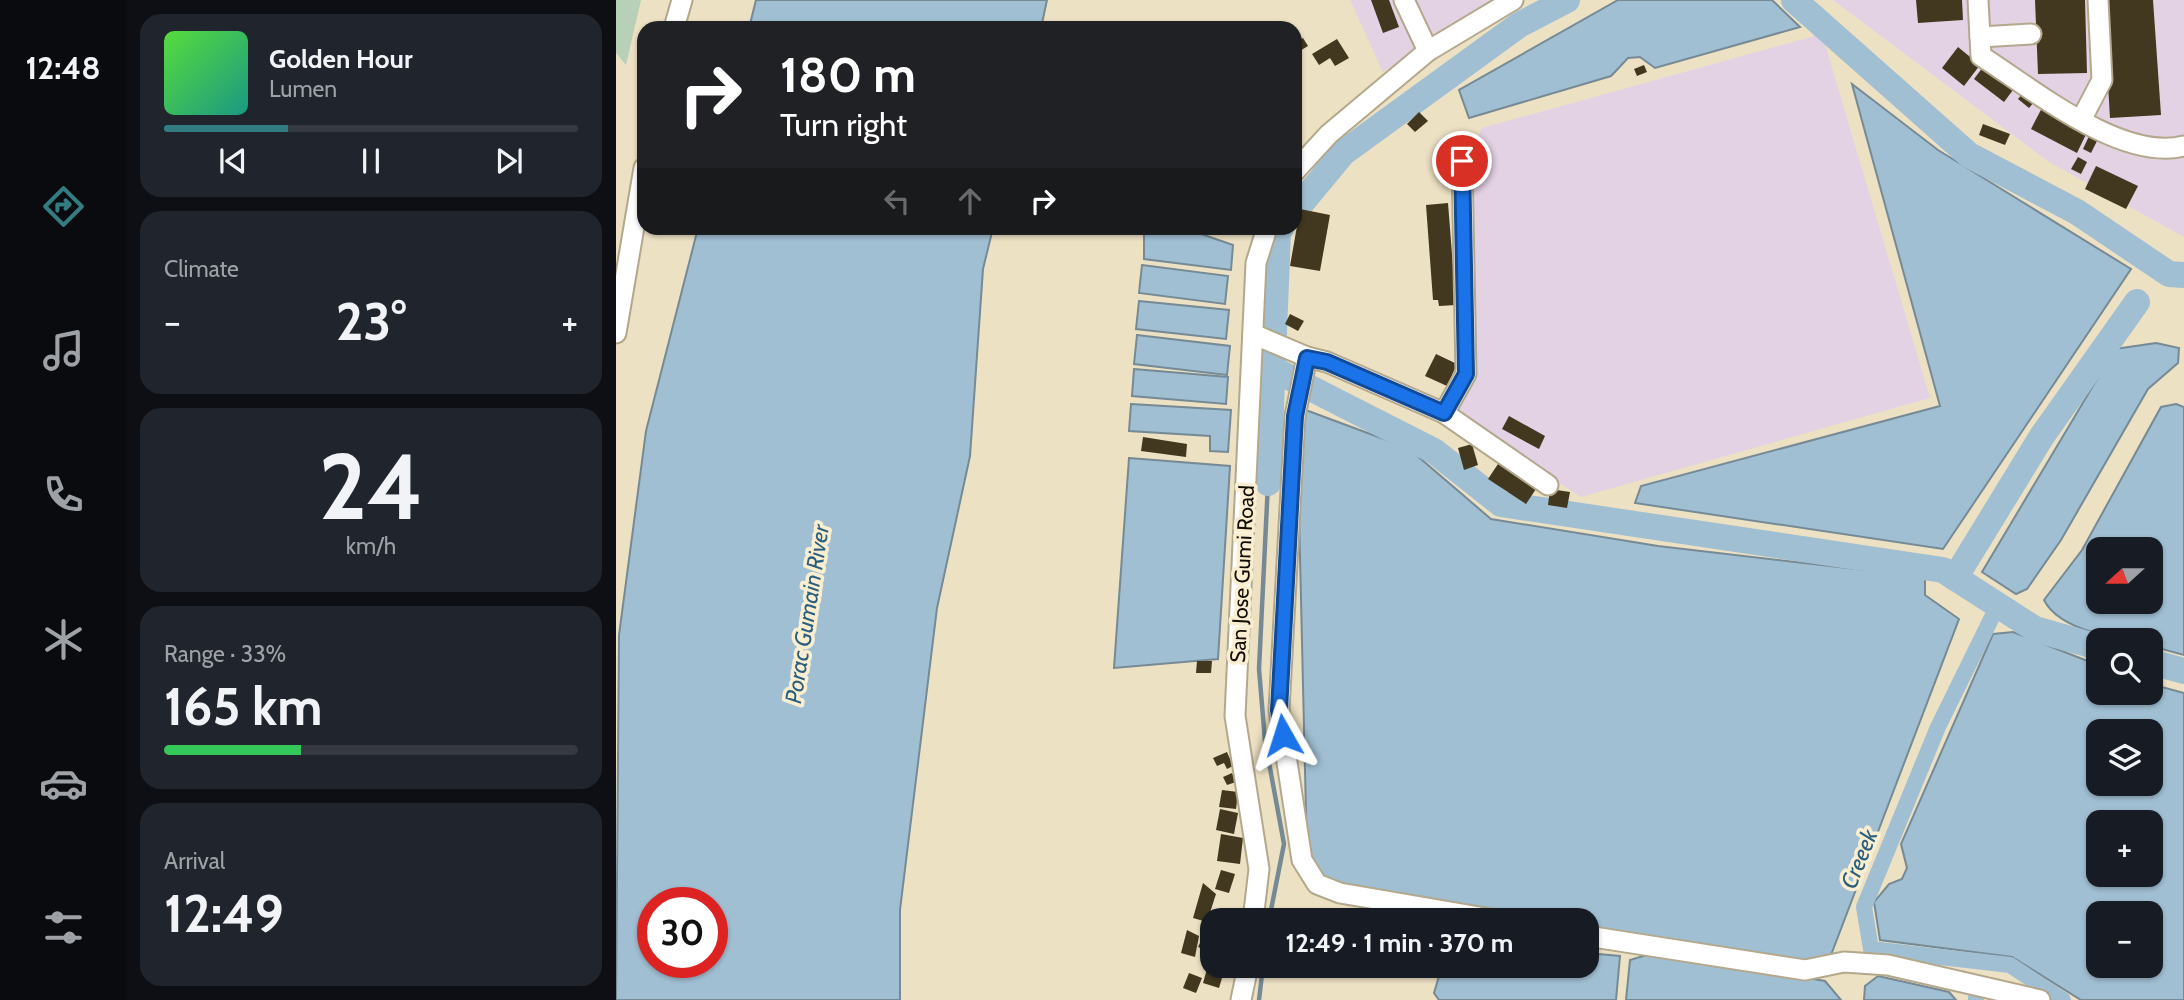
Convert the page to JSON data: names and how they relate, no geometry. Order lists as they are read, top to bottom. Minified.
{"streets":{"street":["San Jose Gumi Road"]},"water":["Porac Gumain River","Creeek"],"north":"left","page":{"tabs":"12:48","turn":["180 m","Turn right"],"song":["Golden Hour","Lumen"],"tile":["Climate",["24","km/h"],["Range · 33%","165 km"],["Arrival","12:49"]],"heat":["−","23°","+"],"map_buttons":["+","−"],"limit":"30","trip":"12:49 · 1 min · 370 m"}}
